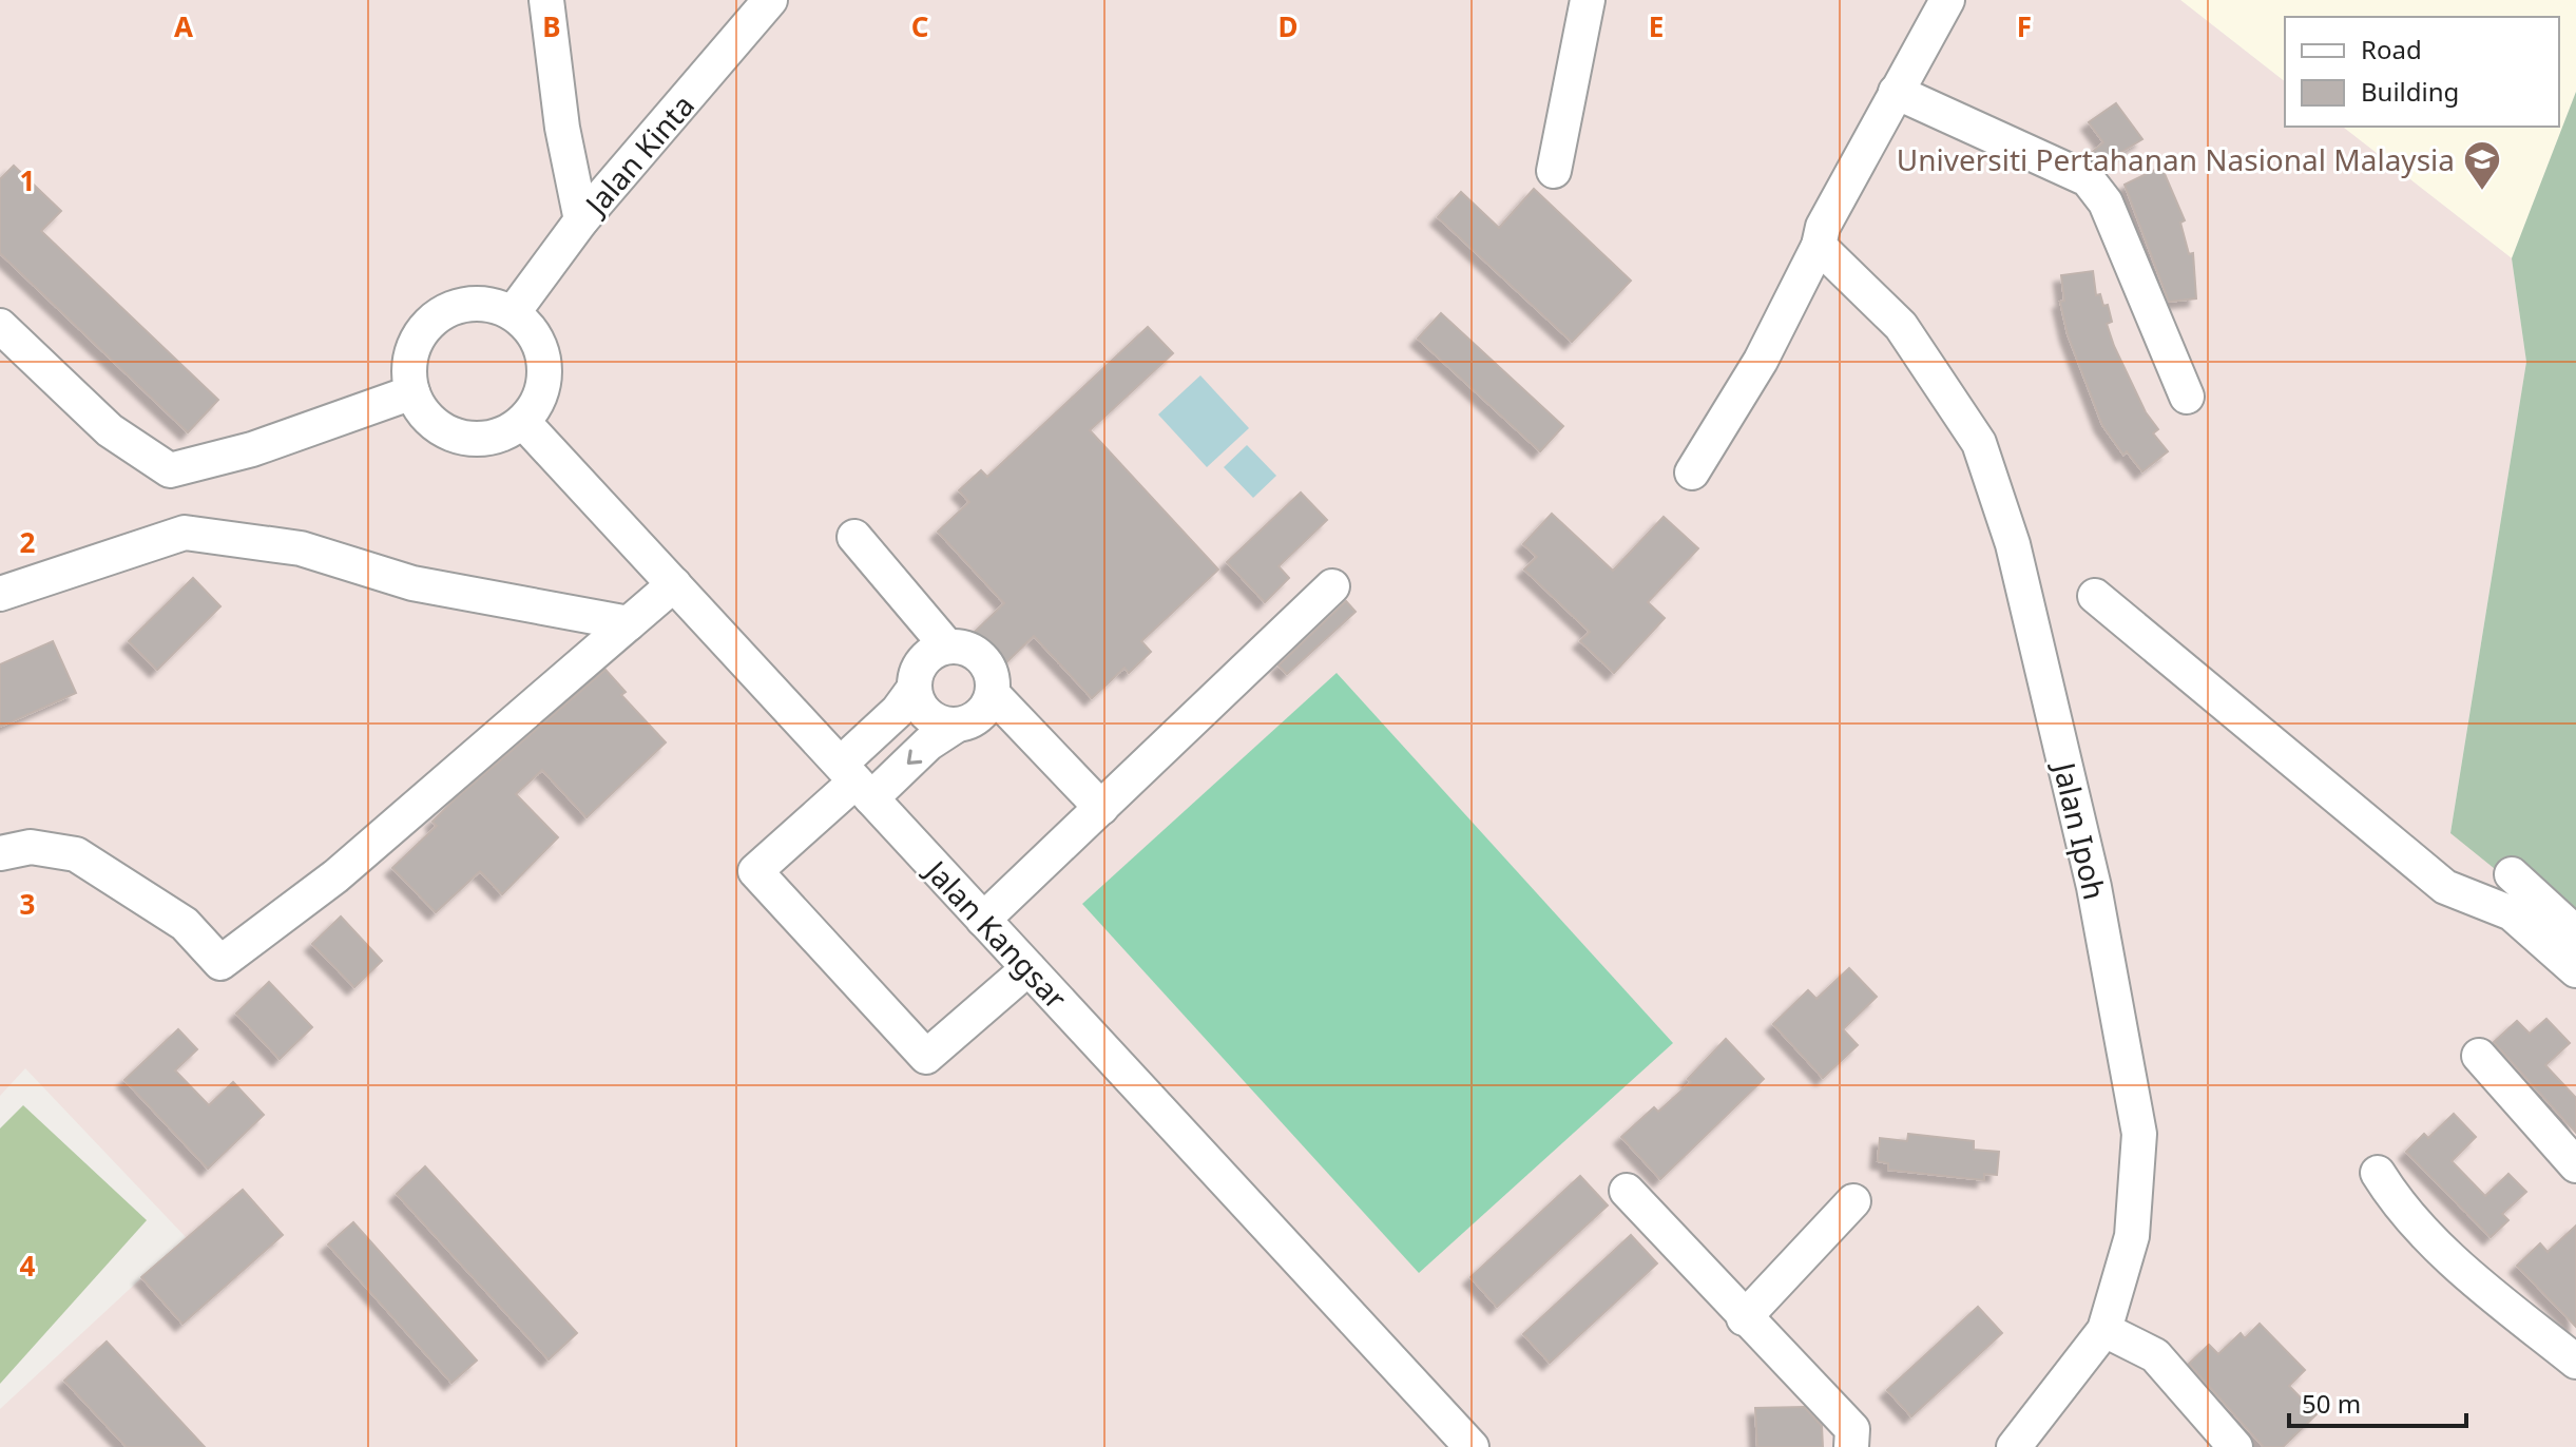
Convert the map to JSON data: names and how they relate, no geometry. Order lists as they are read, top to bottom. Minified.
{"streets":{"street":["Jalan Kinta","Jalan Ipoh","Jalan Kangsar"]},"crossings":[["Jalan Kinta","Jalan Kangsar"]],"places":{"school or university":["Universiti Pertahanan Nasional Malaysia"]},"legend":["Road","Building"],"scale_bar":"50 m","grid":{"columns":["A","B","C","D","E","F"],"rows":["1","2","3","4"]}}
